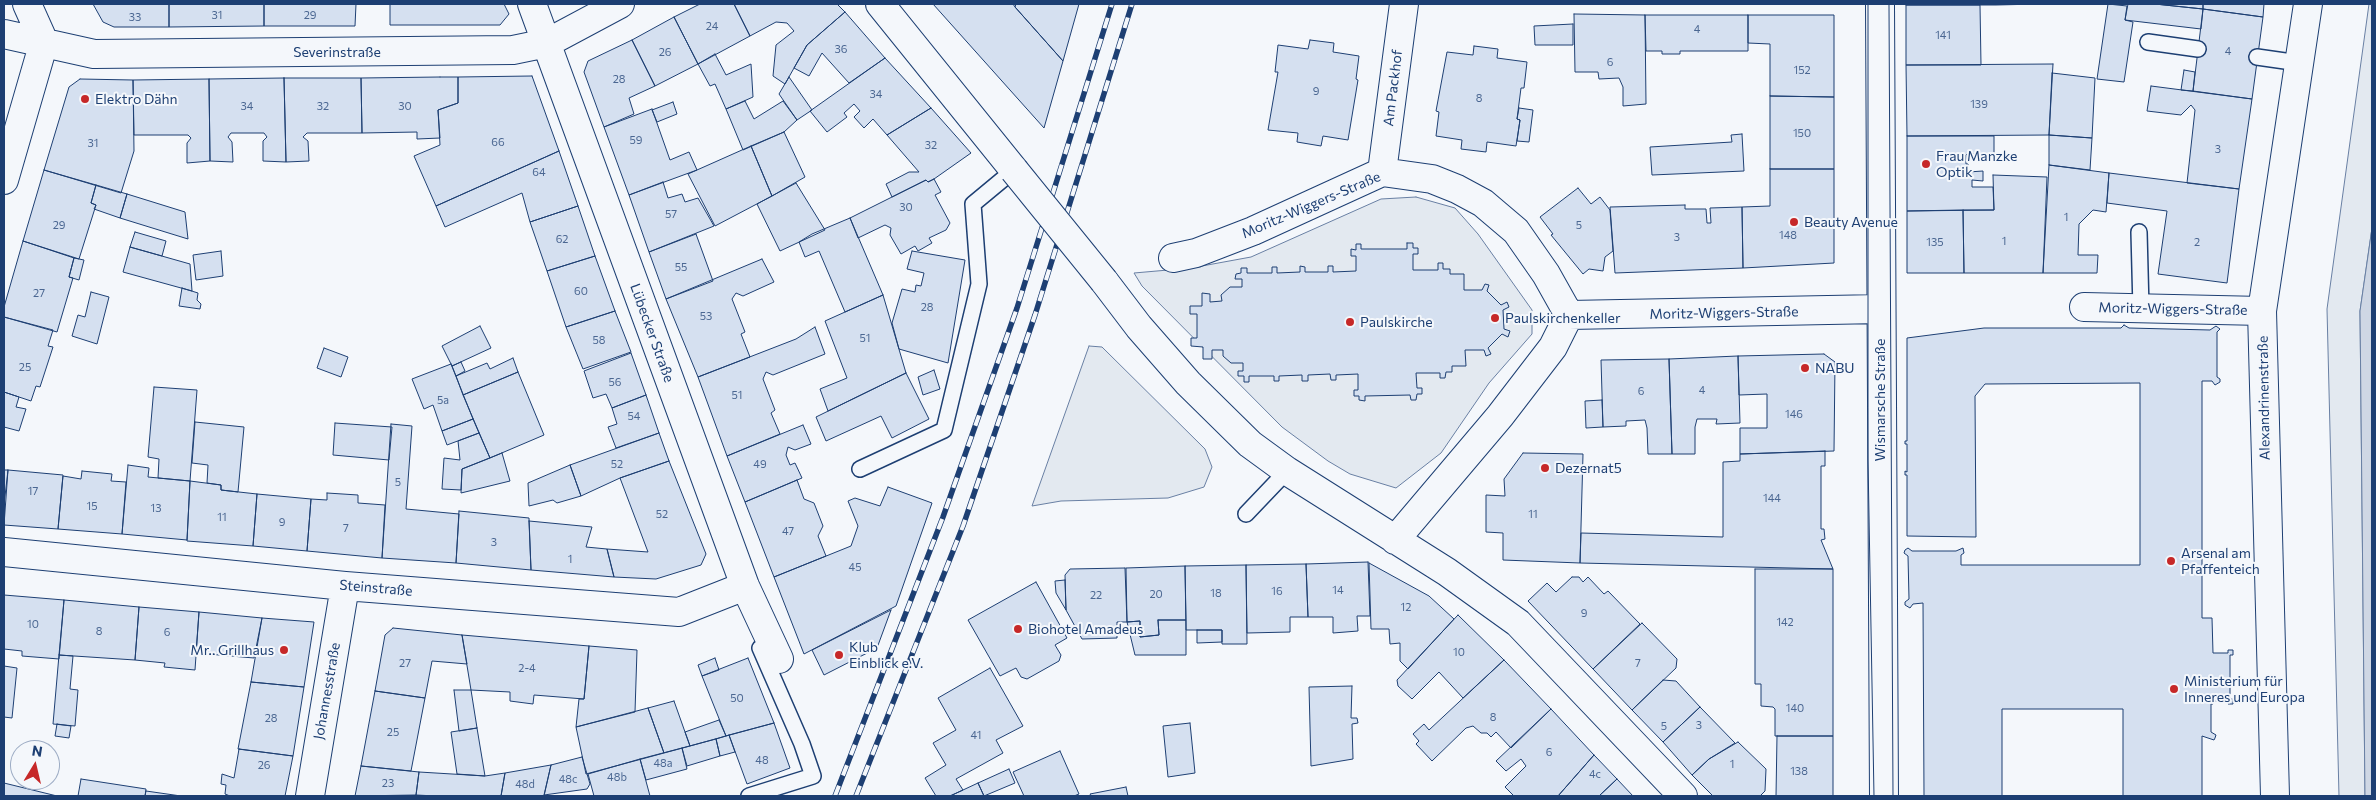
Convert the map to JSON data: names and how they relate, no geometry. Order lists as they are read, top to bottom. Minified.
{"streets":{"street":["Severinstraße","Am Packhof","Moritz-Wiggers-Straße","Lübecker Straße","Alexandrinenstraße","Wismarsche Straße","Steinstraße","Johannesstraße"]},"crossings":[["Severinstraße","Lübecker Straße"],["Am Packhof","Moritz-Wiggers-Straße"],["Moritz-Wiggers-Straße","Alexandrinenstraße"],["Moritz-Wiggers-Straße","Wismarsche Straße"],["Lübecker Straße","Steinstraße"],["Steinstraße","Johannesstraße"]],"places":["Elektro Dähn","Frau Manzke Optik","Beauty Avenue","Paulskirchenkeller","Paulskirche","NABU","Dezernat5","Arsenal am Pfaffenteich","Biohotel Amadeus","Mr.. Grillhaus","Klub Einblick e.V.","Ministerium für Inneres und Europa"],"house_numbers":["31","29","33","24","4","141","36","4","26","6","152","28","9","34","8","139","34","32","30","150","59","66","31","32","3","64","30","57","1","29","5","148","3","62","1","135","2","55","60","27","28","53","51","58","25","56","4","6","51","5a","146","54","52","49","5","17","144","15","13","52","11","11","9","7","47","3","1","45","14","16","18","20","22","12","9","142","10","8","6","10","27","7","2-4","50","140","8","28","3","5","25","41","6","48","48a","1","26","138","4c","48b","48c","23","48d"],"north":"top"}
